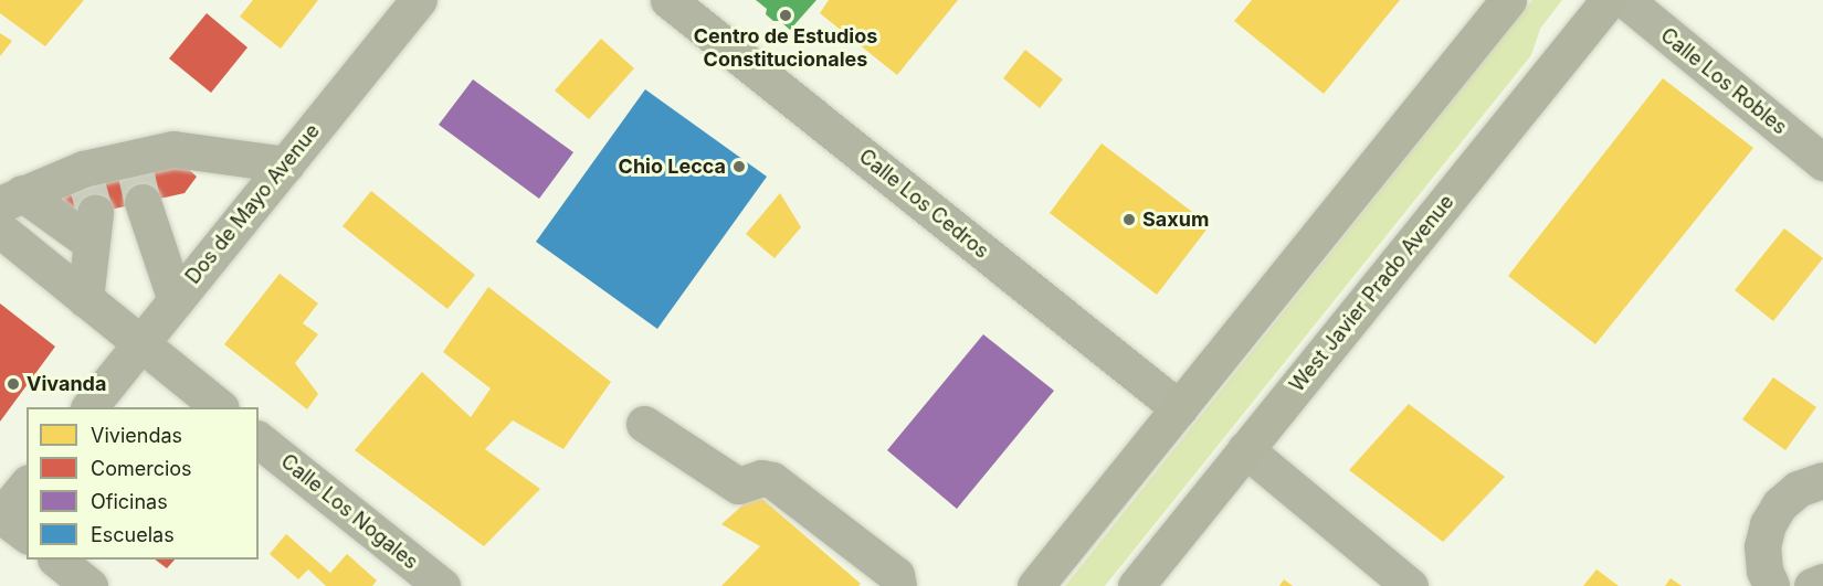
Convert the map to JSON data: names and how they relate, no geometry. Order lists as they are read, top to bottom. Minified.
{"streets":{"main road":["West Javier Prado Avenue"],"street":["Calle Los Robles","Dos de Mayo Avenue","Calle Los Cedros","Calle Los Nogales"]},"places":["Centro de Estudios Constitucionales","Chio Lecca","Saxum","Vivanda"],"legend":["Viviendas","Comercios","Oficinas","Escuelas"]}
